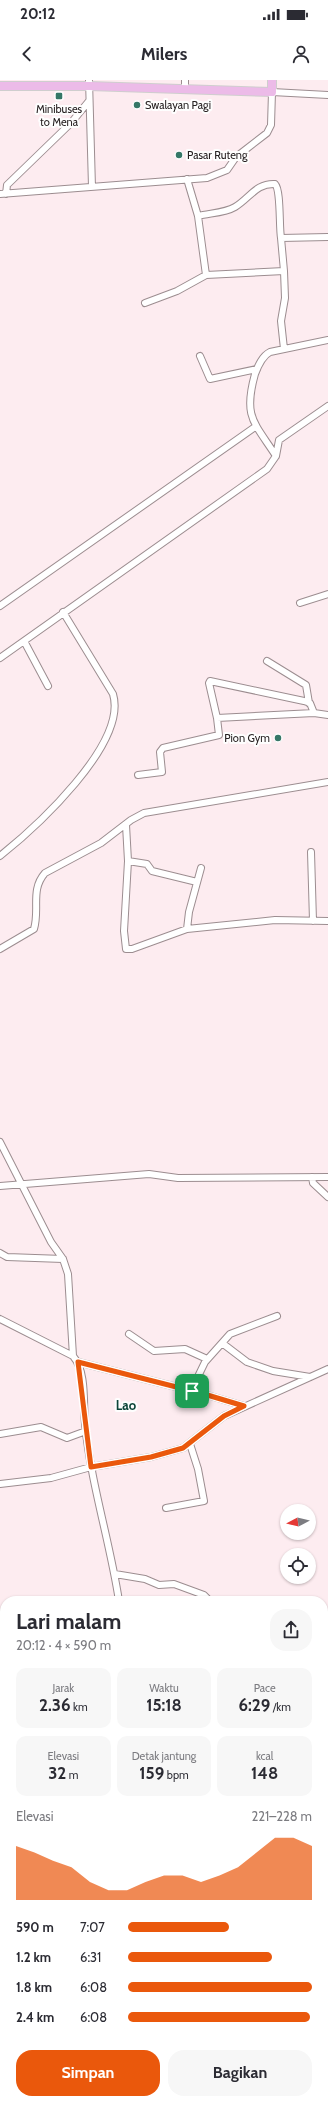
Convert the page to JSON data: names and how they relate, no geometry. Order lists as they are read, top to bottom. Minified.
{"districts":["Lao"],"places":{"transit":["Minibuses to Mena"],"other":["Swalayan Pagi","Pasar Ruteng","Pion Gym"]},"north":"left","page":{"status":"20:12","header":"Milers","heading":["Lari malam","20:12 · 4 × 590 m"],"stats":[["Jarak","2.36 km"],["Waktu","15:18"],["Pace","6:29 /km"],["Elevasi","32 m"],["Detak jantung","159 bpm"],["kcal","148"]],"chart":["Elevasi","221–228 m"],"list":[{"name":"590 m","note":"7:07"},{"name":"1.2 km","note":"6:31"},{"name":"1.8 km","note":"6:08"},{"name":"2.4 km","note":"6:08"}],"buttons":["Simpan","Bagikan"]}}
